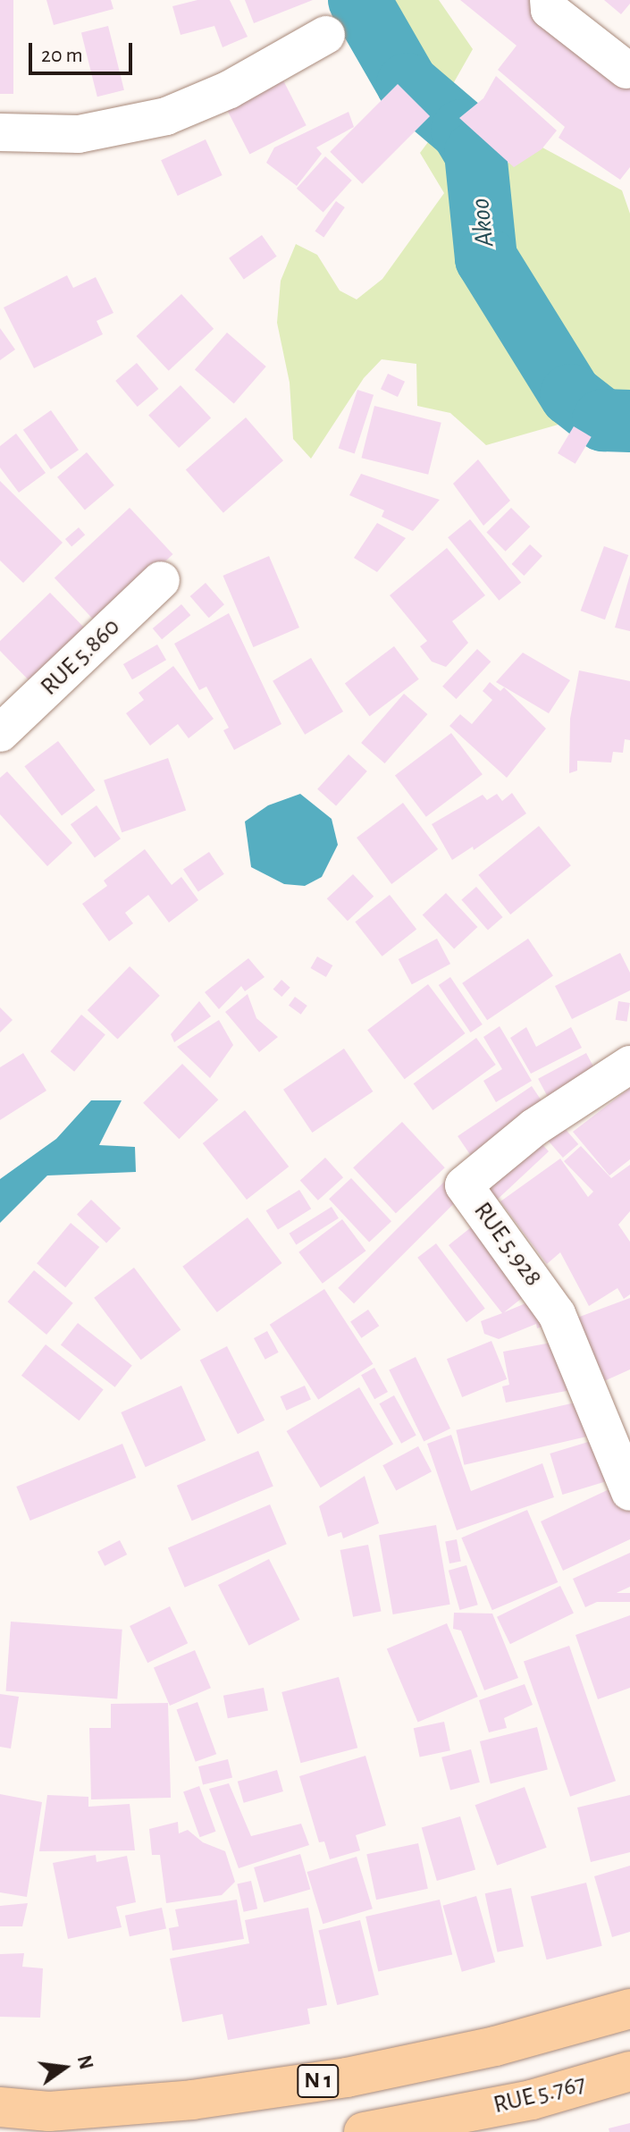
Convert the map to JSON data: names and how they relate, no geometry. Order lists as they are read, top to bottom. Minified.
{"streets":{"highway":["N 1","RUE 5.767"],"street":["RUE 5.860","RUE 5.928"]},"water":["Akoo"],"scale_bar":"20 m","north":"right"}
